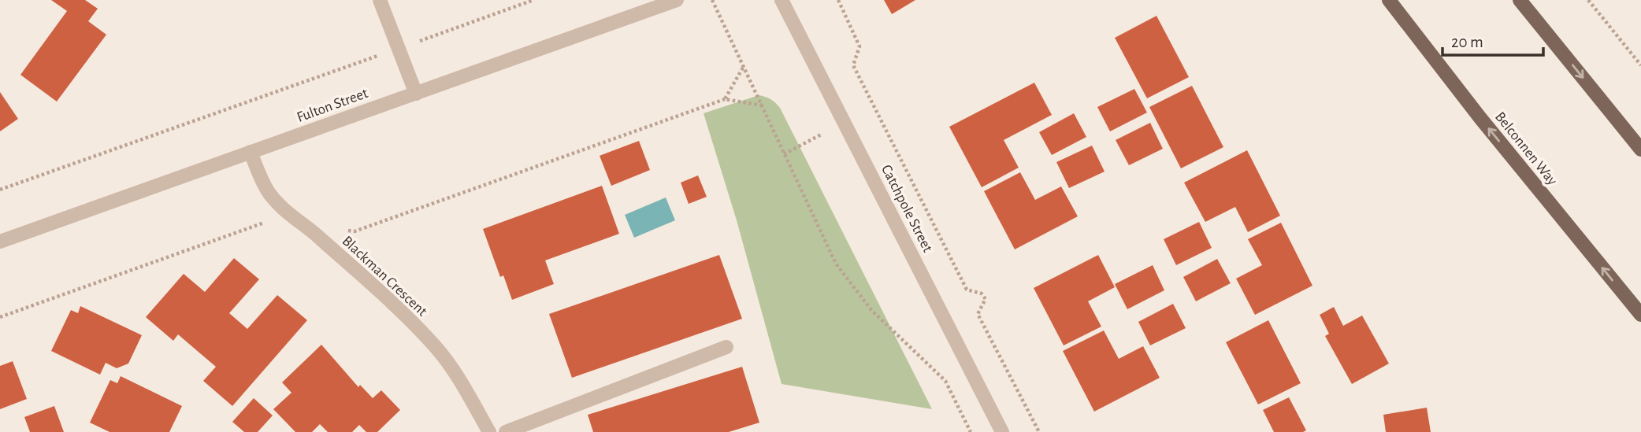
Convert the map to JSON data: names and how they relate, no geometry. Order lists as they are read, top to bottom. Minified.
{"streets":{"main road":["Belconnen Way"],"street":["Fulton Street","Catchpole Street","Blackman Crescent"]},"crossings":[["Fulton Street","Blackman Crescent"]],"scale_bar":"20 m"}
